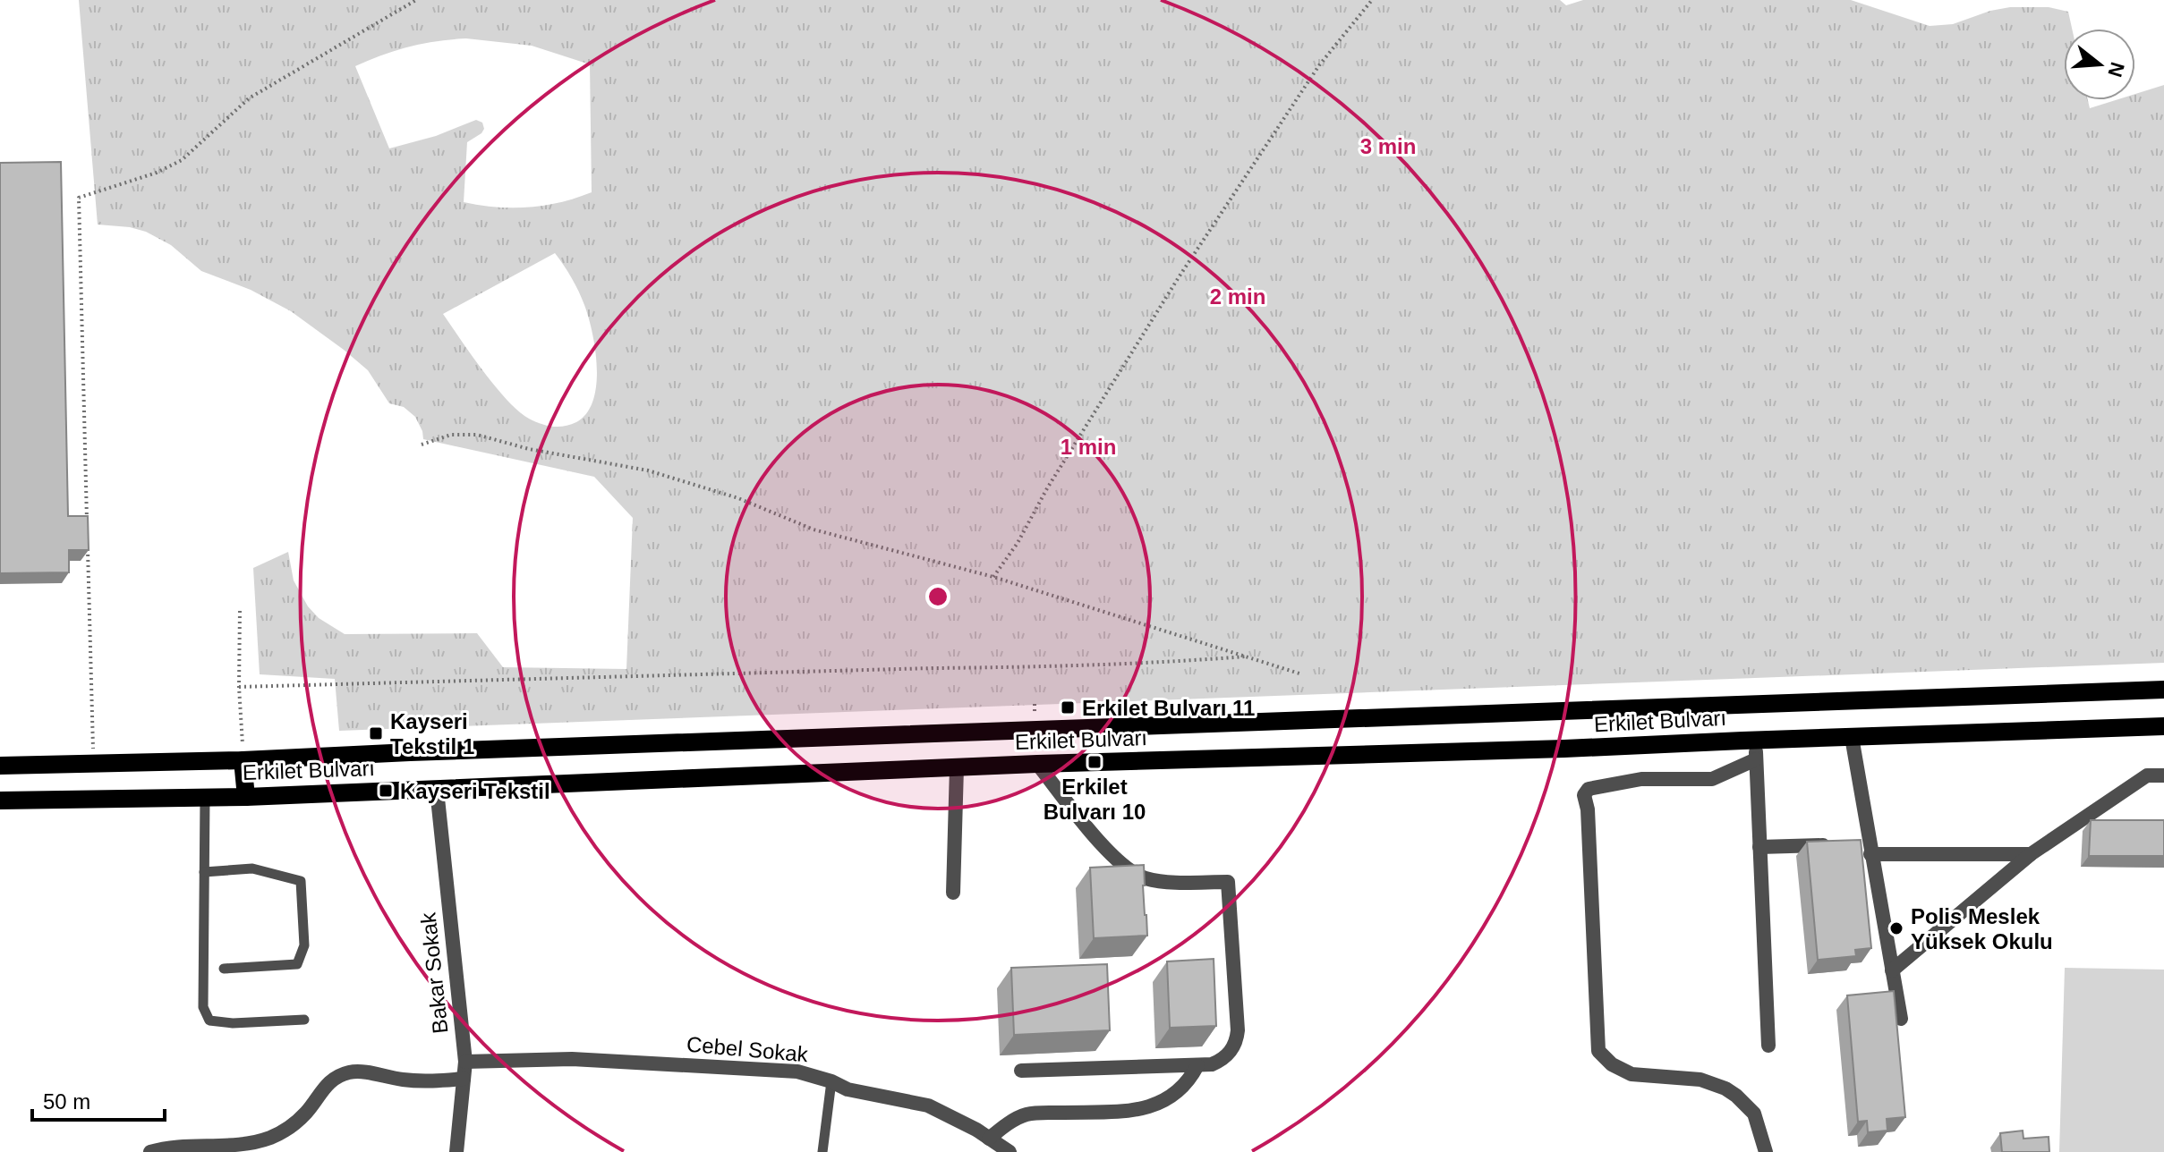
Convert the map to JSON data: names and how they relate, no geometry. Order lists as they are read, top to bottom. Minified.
{"streets":{"main road":["Erkilet Bulvarı"],"street":["Bakar Sokak","Cebel Sokak"]},"crossings":[["Erkilet Bulvarı","Bakar Sokak"],["Bakar Sokak","Cebel Sokak"]],"places":{"transit":["Erkilet Bulvarı 11","Kayseri Tekstil 1","Erkilet Bulvarı 10","Kayseri Tekstil"],"other":["Polis Meslek Yüksek Okulu"]},"scale_bar":"50 m","north":"right","rings":["3 min","2 min","1 min"]}
